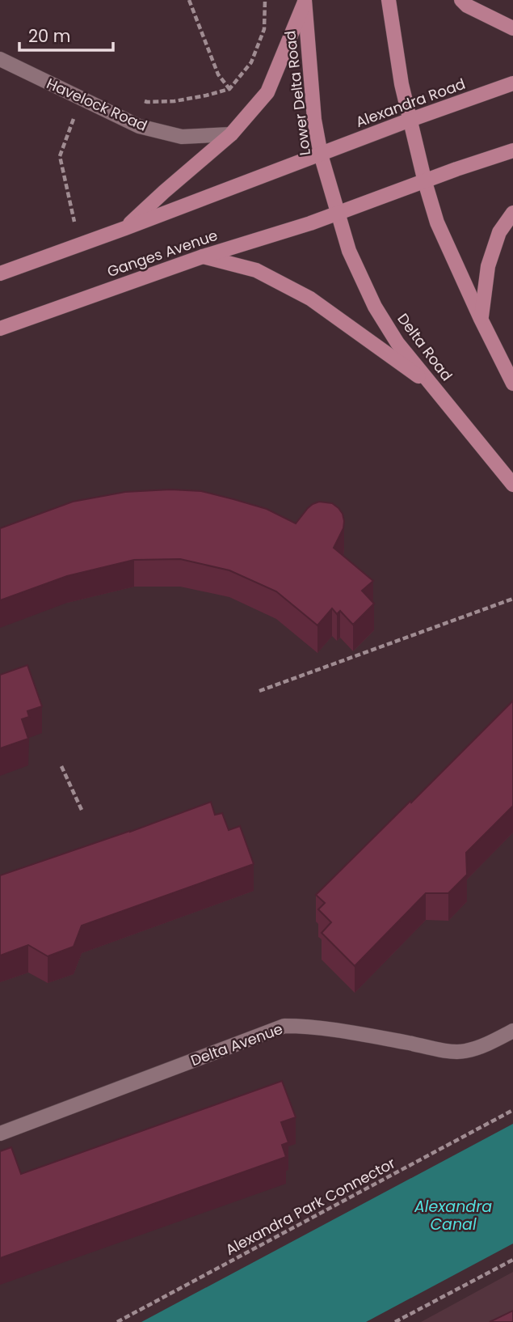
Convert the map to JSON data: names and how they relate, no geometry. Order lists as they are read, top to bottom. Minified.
{"streets":{"main road":["Lower Delta Road","Alexandra Road","Ganges Avenue","Delta Road"],"street":["Havelock Road","Delta Avenue"],"path":["Alexandra Park Connector"]},"crossings":[["Lower Delta Road","Alexandra Road"],["Lower Delta Road","Ganges Avenue"],["Lower Delta Road","Delta Road"],["Ganges Avenue","Delta Road"]],"water":["Alexandra Canal"],"scale_bar":"20 m"}
